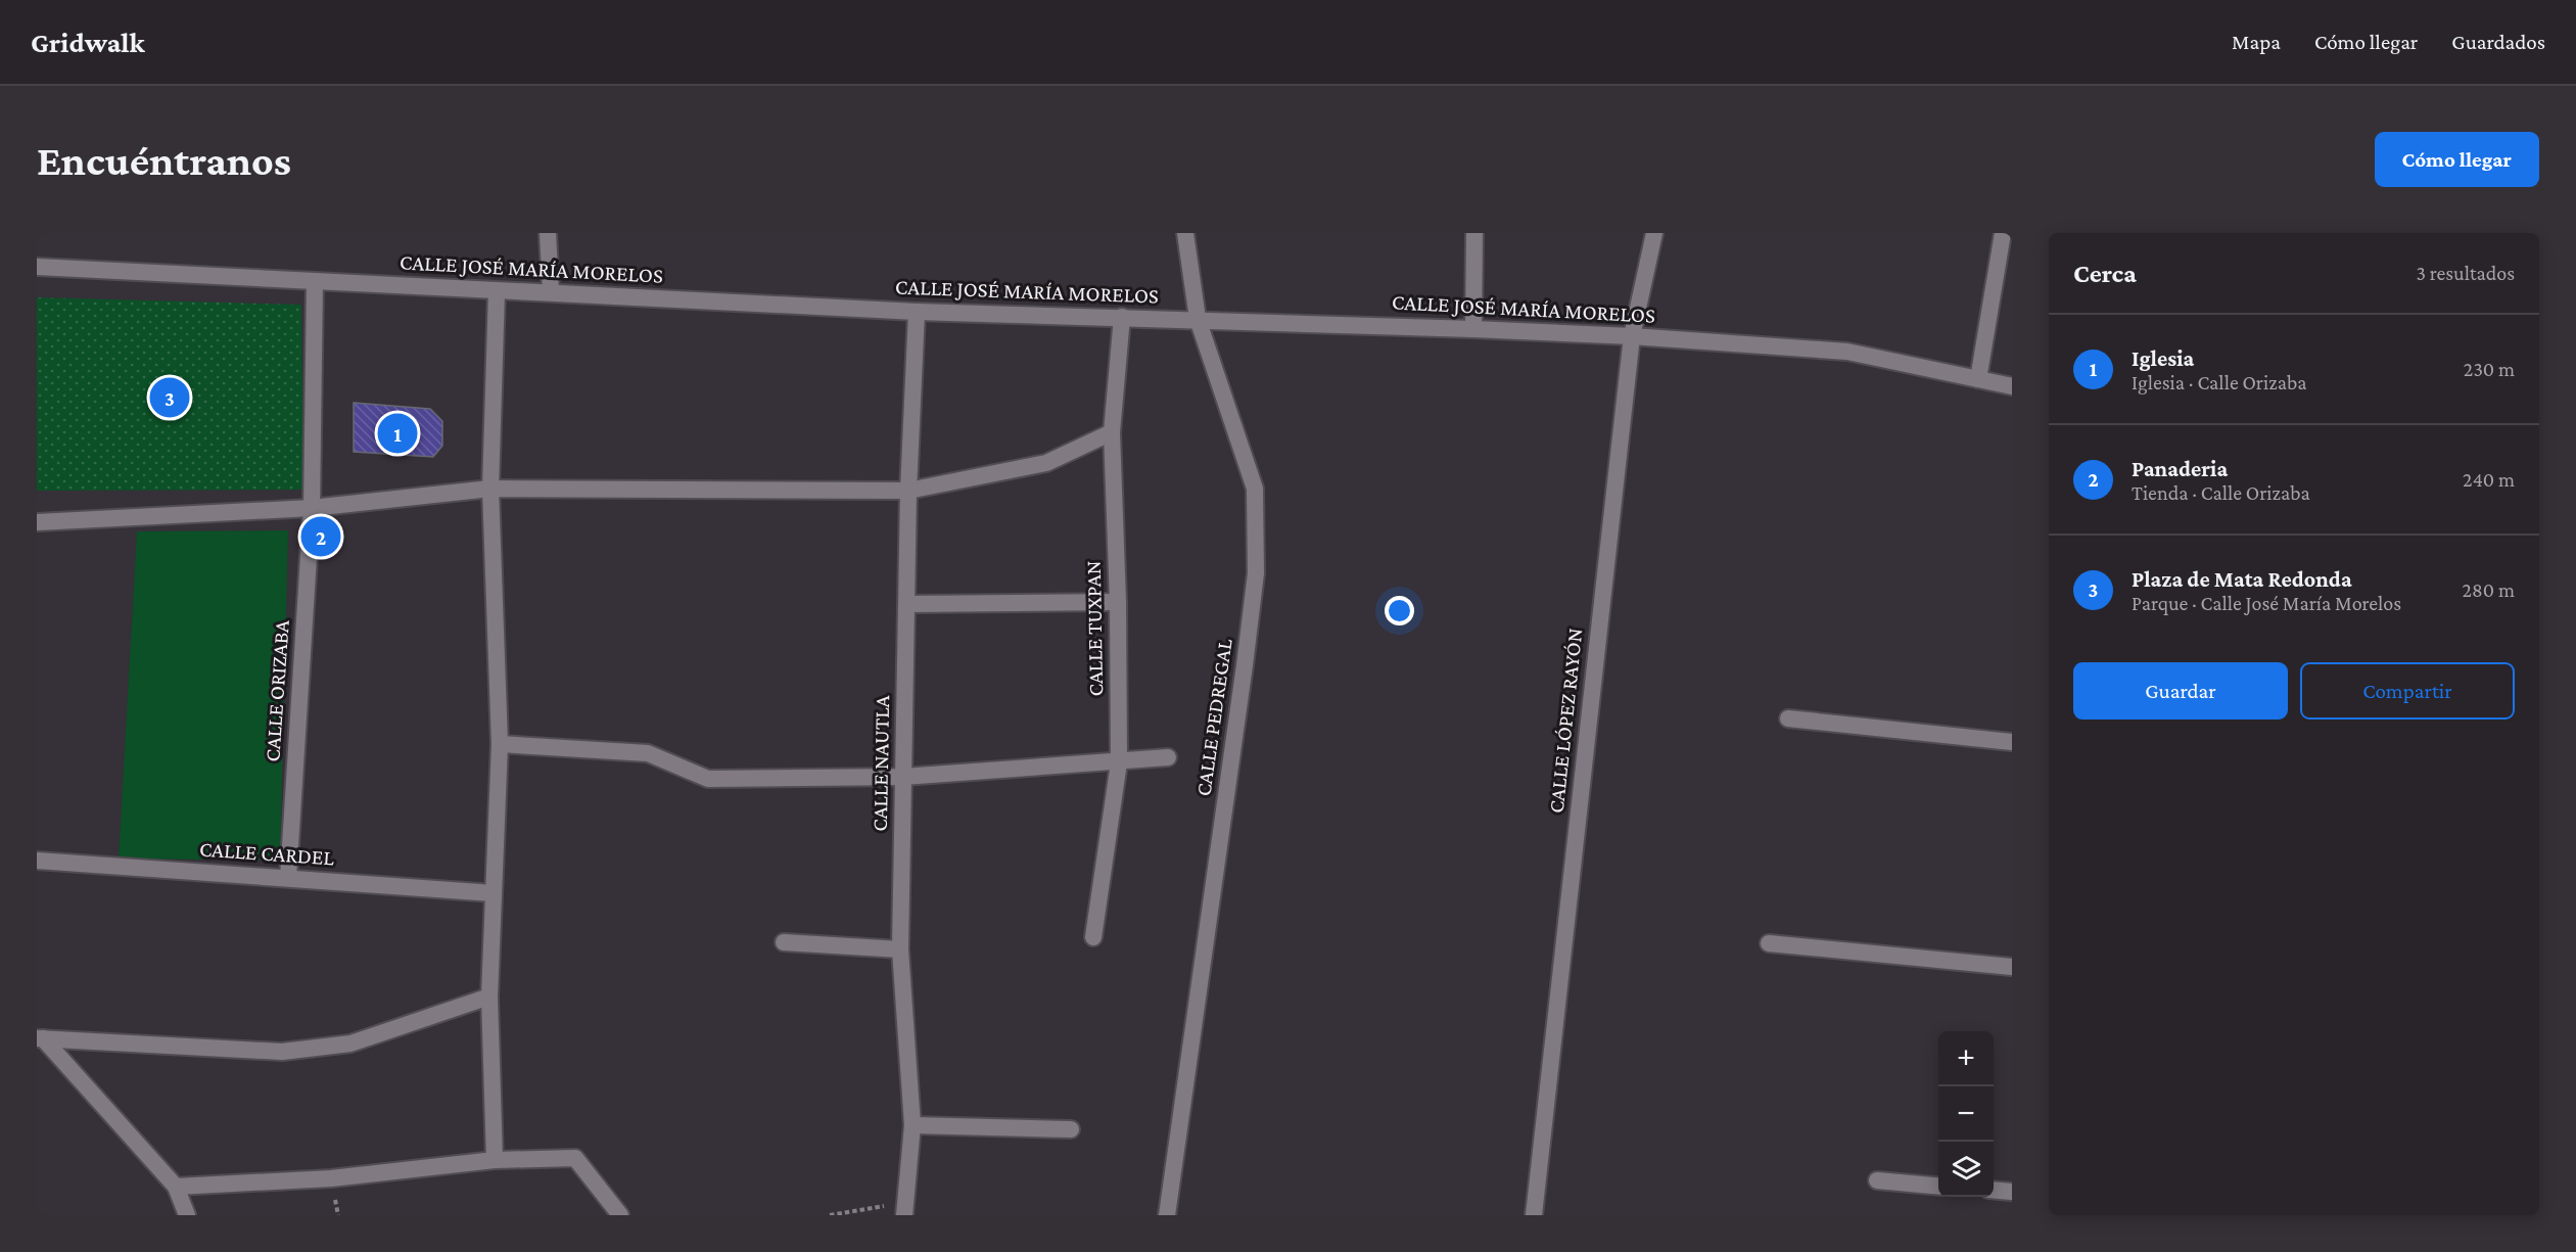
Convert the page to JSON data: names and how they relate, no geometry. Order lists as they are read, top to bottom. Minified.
{"streets":{"street":["CALLE JOSÉ MARÍA MORELOS","CALLE TUXPAN","CALLE ORIZABA","CALLE PEDREGAL","CALLE LÓPEZ RAYÓN","CALLE NAUTLA","CALLE CARDEL"]},"crossings":[["CALLE JOSÉ MARÍA MORELOS","CALLE TUXPAN"],["CALLE JOSÉ MARÍA MORELOS","CALLE ORIZABA"],["CALLE JOSÉ MARÍA MORELOS","CALLE PEDREGAL"],["CALLE JOSÉ MARÍA MORELOS","CALLE LÓPEZ RAYÓN"],["CALLE JOSÉ MARÍA MORELOS","CALLE NAUTLA"],["CALLE ORIZABA","CALLE CARDEL"]],"page":{"header":"Gridwalk","nav":["Mapa","Cómo llegar","Guardados"],"buttons":["Cómo llegar",["Guardar","Compartir"]],"title":"Encuéntranos","heading":["Cerca","3 resultados"],"list":[{"mark":"1","name":"Iglesia","note":"Iglesia · Calle Orizaba","value":"230 m"},{"mark":"2","name":"Panaderia","note":"Tienda · Calle Orizaba","value":"240 m"},{"mark":"3","name":"Plaza de Mata Redonda","note":"Parque · Calle José María Morelos","value":"280 m"}],"pins":["3","1","2"],"map_buttons":["+","−"]}}
